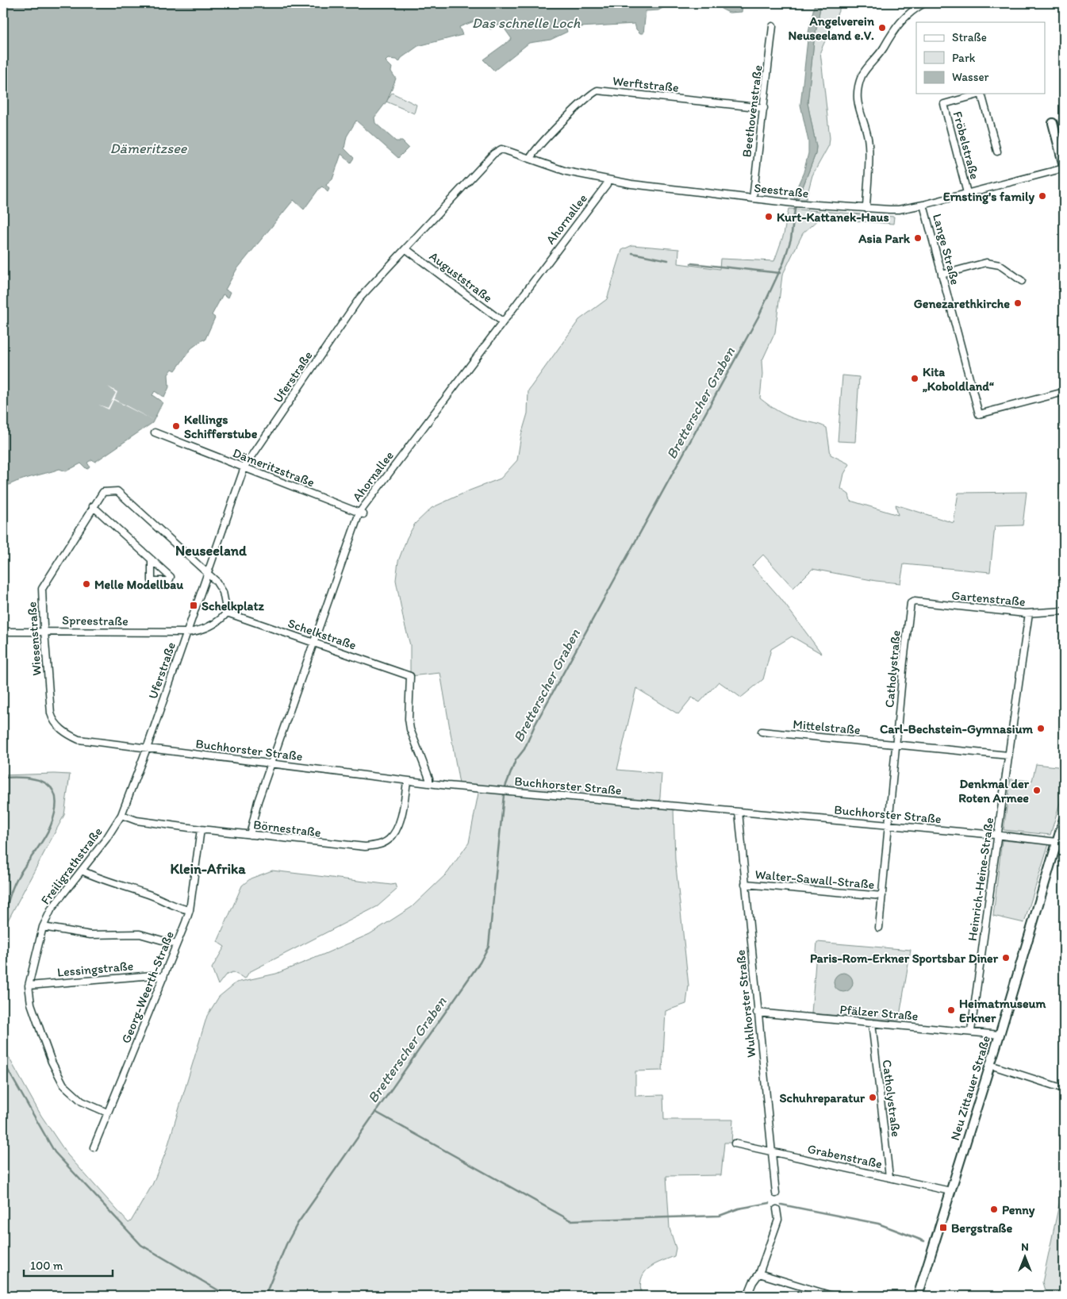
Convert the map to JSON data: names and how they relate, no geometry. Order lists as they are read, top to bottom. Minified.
{"streets":{"main road":["Neu Zittauer Straße"],"street":["Werftstraße","Beethovenstraße","Fröbelstraße","Seestraße","Ahornallee","Lange Straße","Auguststraße","Uferstraße","Dämeritzstraße","Gartenstraße","Spreestraße","Schelkstraße","Wiesenstraße","Catholystraße","Mittelstraße","Buchhorster Straße","Börnestraße","Freiligrathstraße","Walter-Sawall-Straße","Heinrich-Heine-Straße","Lessingstraße","Georg-Weerth-Straße","Wuhlhorster Straße","Pfälzer Straße","Grabenstraße"]},"crossings":[["Werftstraße","Beethovenstraße"],["Werftstraße","Seestraße"],["Beethovenstraße","Seestraße"],["Fröbelstraße","Seestraße"],["Seestraße","Ahornallee"],["Seestraße","Lange Straße"],["Seestraße","Uferstraße"],["Ahornallee","Auguststraße"],["Ahornallee","Dämeritzstraße"],["Ahornallee","Schelkstraße"],["Ahornallee","Buchhorster Straße"],["Ahornallee","Börnestraße"],["Auguststraße","Uferstraße"],["Uferstraße","Dämeritzstraße"],["Uferstraße","Spreestraße"],["Uferstraße","Wiesenstraße"],["Uferstraße","Buchhorster Straße"],["Uferstraße","Freiligrathstraße"],["Gartenstraße","Catholystraße"],["Gartenstraße","Heinrich-Heine-Straße"],["Spreestraße","Wiesenstraße"],["Schelkstraße","Buchhorster Straße"],["Wiesenstraße","Buchhorster Straße"],["Catholystraße","Mittelstraße"],["Catholystraße","Buchhorster Straße"],["Catholystraße","Walter-Sawall-Straße"],["Catholystraße","Pfälzer Straße"],["Catholystraße","Grabenstraße"],["Mittelstraße","Heinrich-Heine-Straße"],["Buchhorster Straße","Börnestraße"],["Buchhorster Straße","Freiligrathstraße"],["Buchhorster Straße","Heinrich-Heine-Straße"],["Buchhorster Straße","Wuhlhorster Straße"],["Buchhorster Straße","Neu Zittauer Straße"],["Börnestraße","Freiligrathstraße"],["Börnestraße","Georg-Weerth-Straße"],["Freiligrathstraße","Lessingstraße"],["Freiligrathstraße","Georg-Weerth-Straße"],["Walter-Sawall-Straße","Wuhlhorster Straße"],["Heinrich-Heine-Straße","Pfälzer Straße"],["Lessingstraße","Georg-Weerth-Straße"],["Wuhlhorster Straße","Pfälzer Straße"],["Wuhlhorster Straße","Grabenstraße"],["Pfälzer Straße","Neu Zittauer Straße"],["Neu Zittauer Straße","Grabenstraße"]],"districts":["Neuseeland","Klein-Afrika"],"water":["Das schnelle Loch","Dämeritzsee","Bretterscher Graben"],"places":{"other":["Angelverein Neuseeland e.V.","Ernsting's family","Kurt-Kattanek-Haus","Asia Park","Genezarethkirche","Kita „Koboldland“","Kellings Schifferstube","Melle Modellbau","Carl-Bechstein-Gymnasium","Denkmal der Roten Armee","Paris-Rom-Erkner Sportsbar Diner","Heimatmuseum Erkner","Schuhreparatur","Penny"],"transit":["Schelkplatz","Bergstraße"]},"legend":["Straße","Park","Wasser"],"scale_bar":"100 m","north":"top"}
